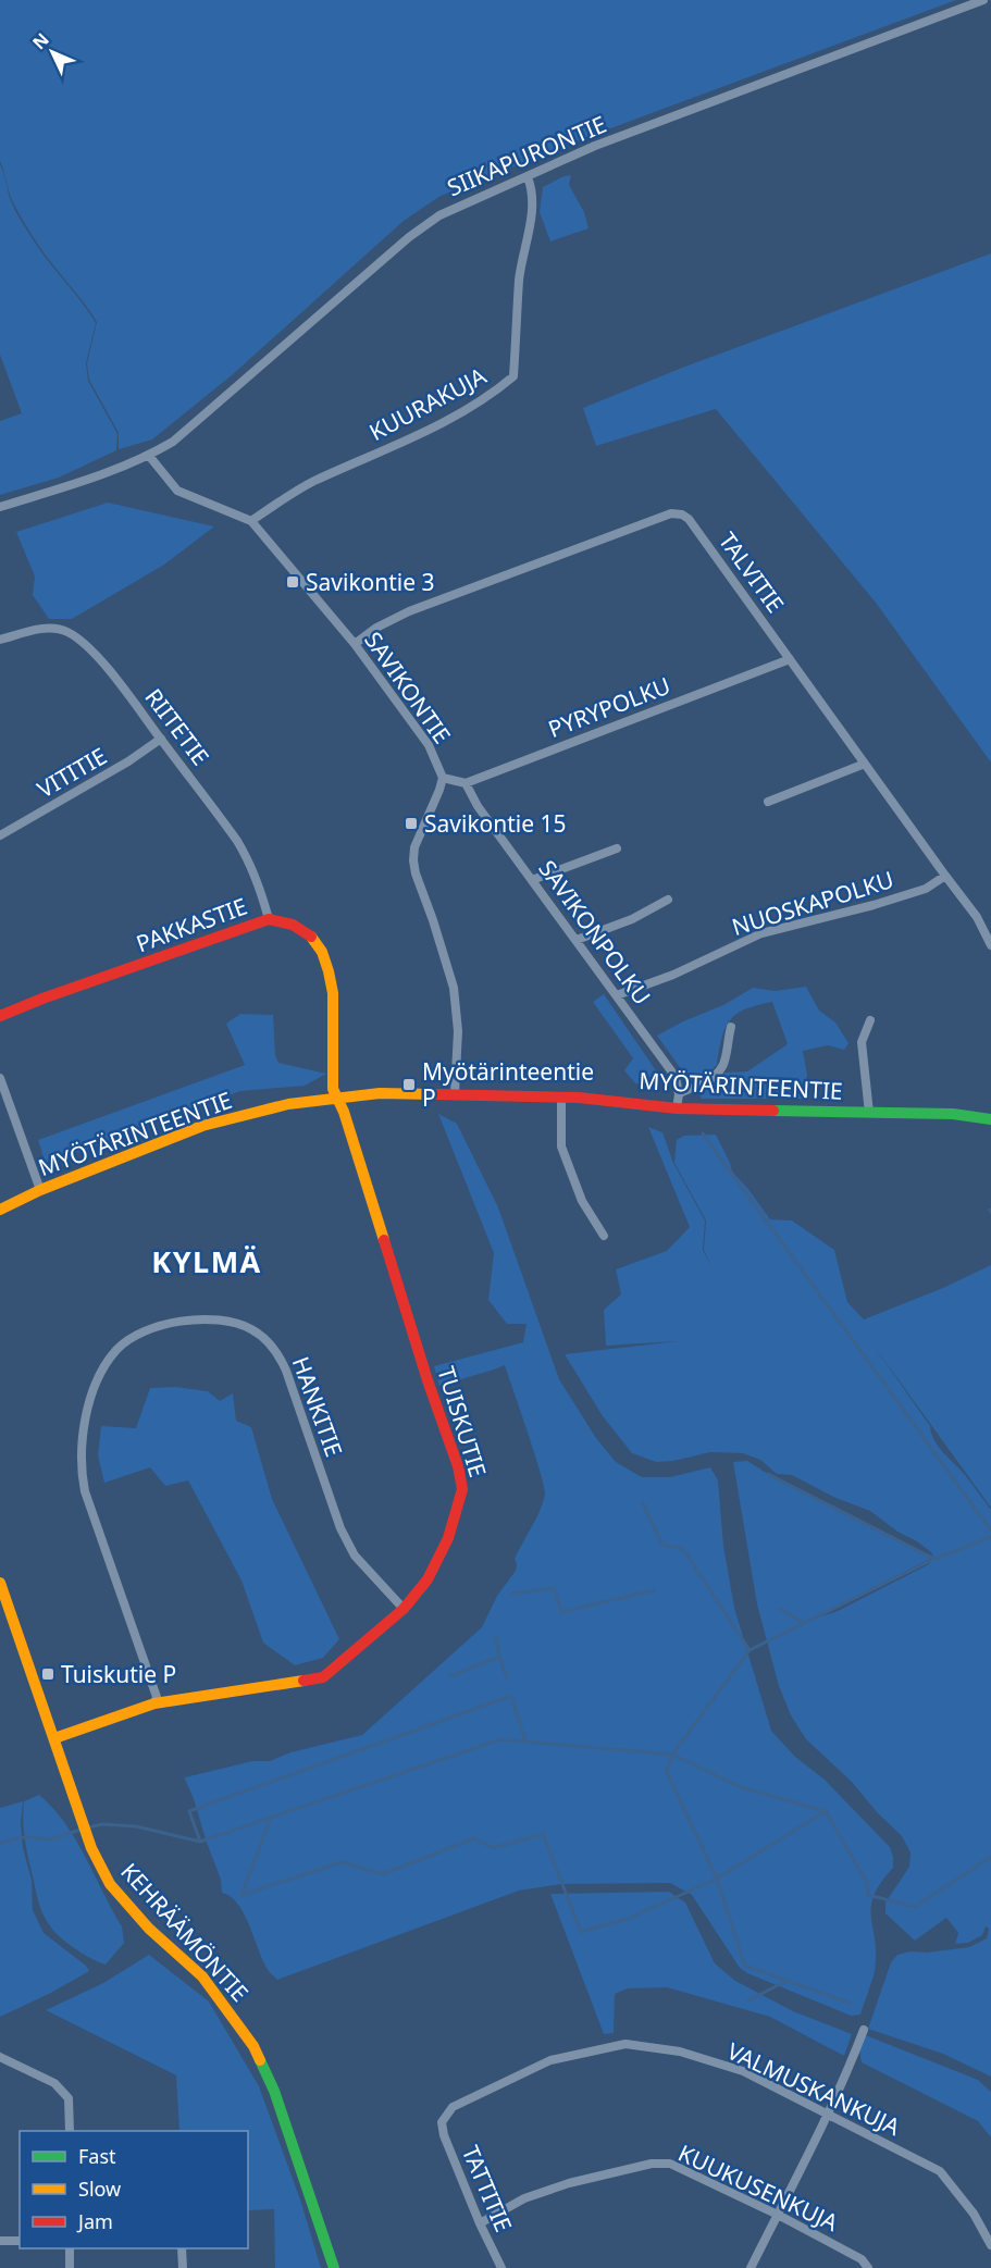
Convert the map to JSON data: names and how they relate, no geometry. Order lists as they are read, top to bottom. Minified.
{"streets":{"street":["SIIKAPURONTIE","KUURAKUJA","TALVITIE","SAVIKONTIE","PYRYPOLKU","RIITETIE","VITITIE","NUOSKAPOLKU","PAKKASTIE","SAVIKONPOLKU","MYÖTÄRINTEENTIE","HANKITIE","TUISKUTIE","KEHRÄÄMÖNTIE","VALMUSKANKUJA","KUUKUSENKUJA","TATTITIE"]},"crossings":[["SIIKAPURONTIE","KUURAKUJA"],["KUURAKUJA","SAVIKONTIE"],["TALVITIE","SAVIKONTIE"],["TALVITIE","PYRYPOLKU"],["TALVITIE","NUOSKAPOLKU"],["SAVIKONTIE","MYÖTÄRINTEENTIE"],["PYRYPOLKU","SAVIKONPOLKU"],["RIITETIE","VITITIE"],["RIITETIE","PAKKASTIE"],["NUOSKAPOLKU","SAVIKONPOLKU"],["PAKKASTIE","MYÖTÄRINTEENTIE"],["PAKKASTIE","TUISKUTIE"],["MYÖTÄRINTEENTIE","TUISKUTIE"],["HANKITIE","TUISKUTIE"],["TUISKUTIE","KEHRÄÄMÖNTIE"],["VALMUSKANKUJA","TATTITIE"],["KUUKUSENKUJA","TATTITIE"]],"districts":["KYLMÄ"],"places":{"transit":["Savikontie 3","Savikontie 15","Myötärinteentie P","Tuiskutie P"]},"legend":["Fast","Slow","Jam"],"north":"top left"}
